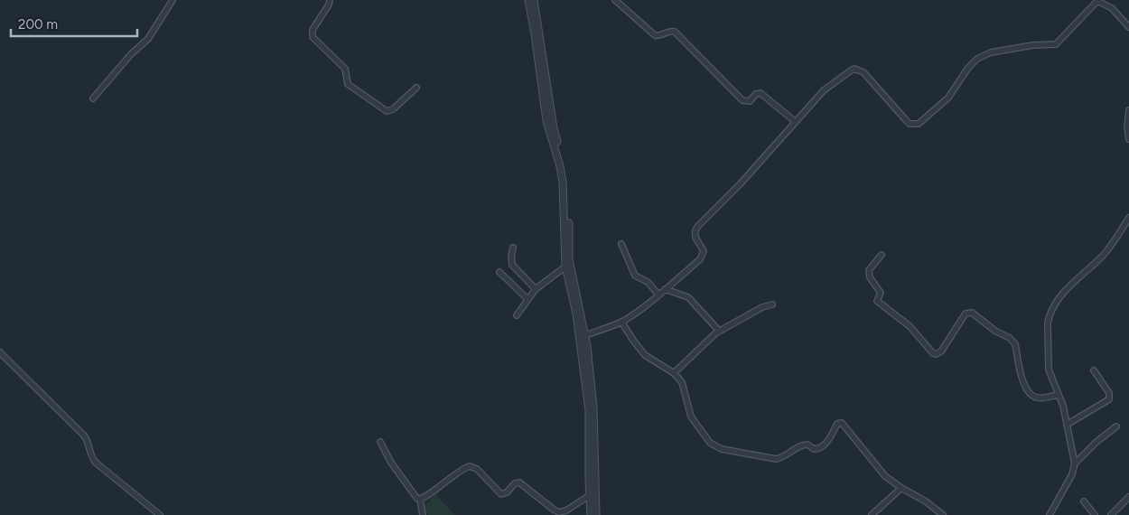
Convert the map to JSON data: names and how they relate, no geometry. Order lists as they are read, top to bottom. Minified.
{"scale_bar":"200 m"}
